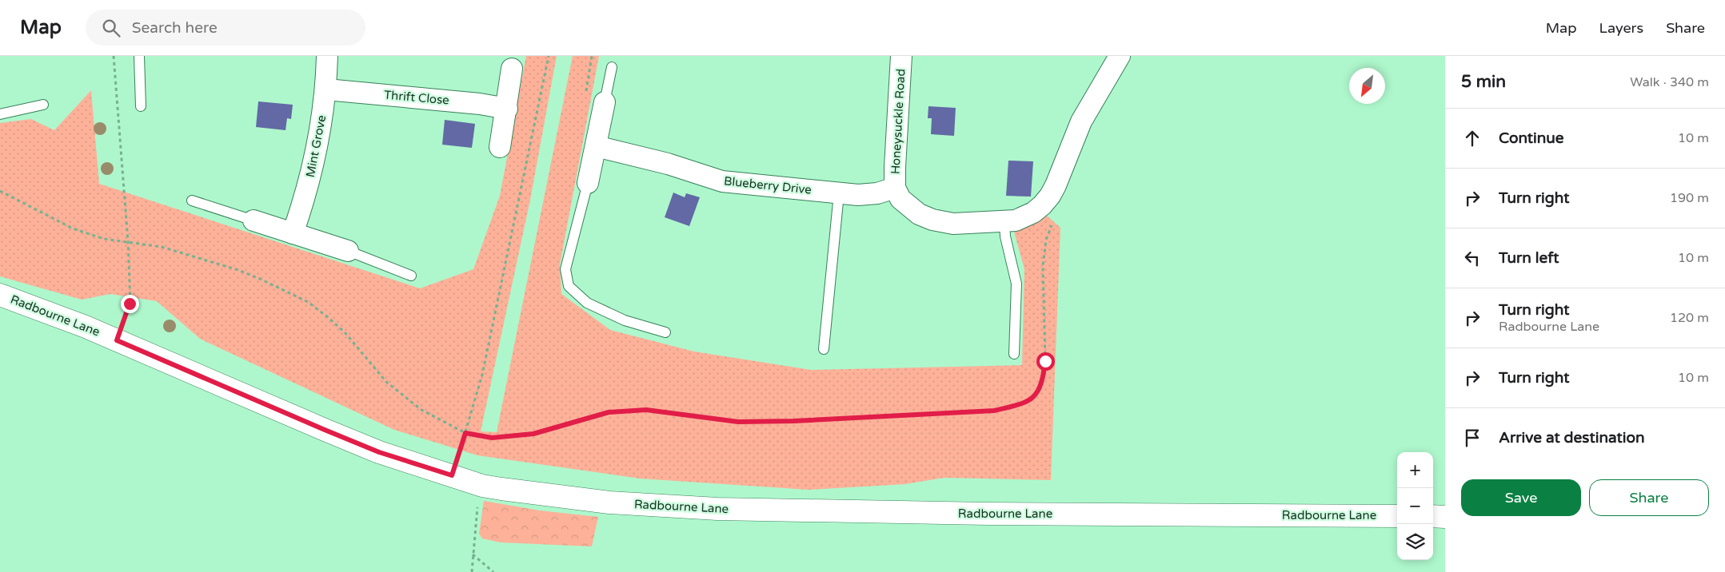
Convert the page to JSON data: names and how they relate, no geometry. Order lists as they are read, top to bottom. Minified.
{"streets":{"street":["Thrift Close","Honeysuckle Road","Mint Grove","Blueberry Drive","Radbourne Lane"]},"crossings":[["Thrift Close","Mint Grove"],["Honeysuckle Road","Blueberry Drive"]],"north":"bottom left","page":{"header":"Map","search":"Search here","nav":["Map","Layers","Share"],"heading":["5 min","Walk · 340 m"],"list":[["Continue","10 m"],["Turn right","190 m"],["Turn left","10 m"],["Turn right","Radbourne Lane","120 m"],["Turn right","10 m"],"Arrive at destination"],"map_buttons":["+","−"],"buttons":["Save","Share"]}}
